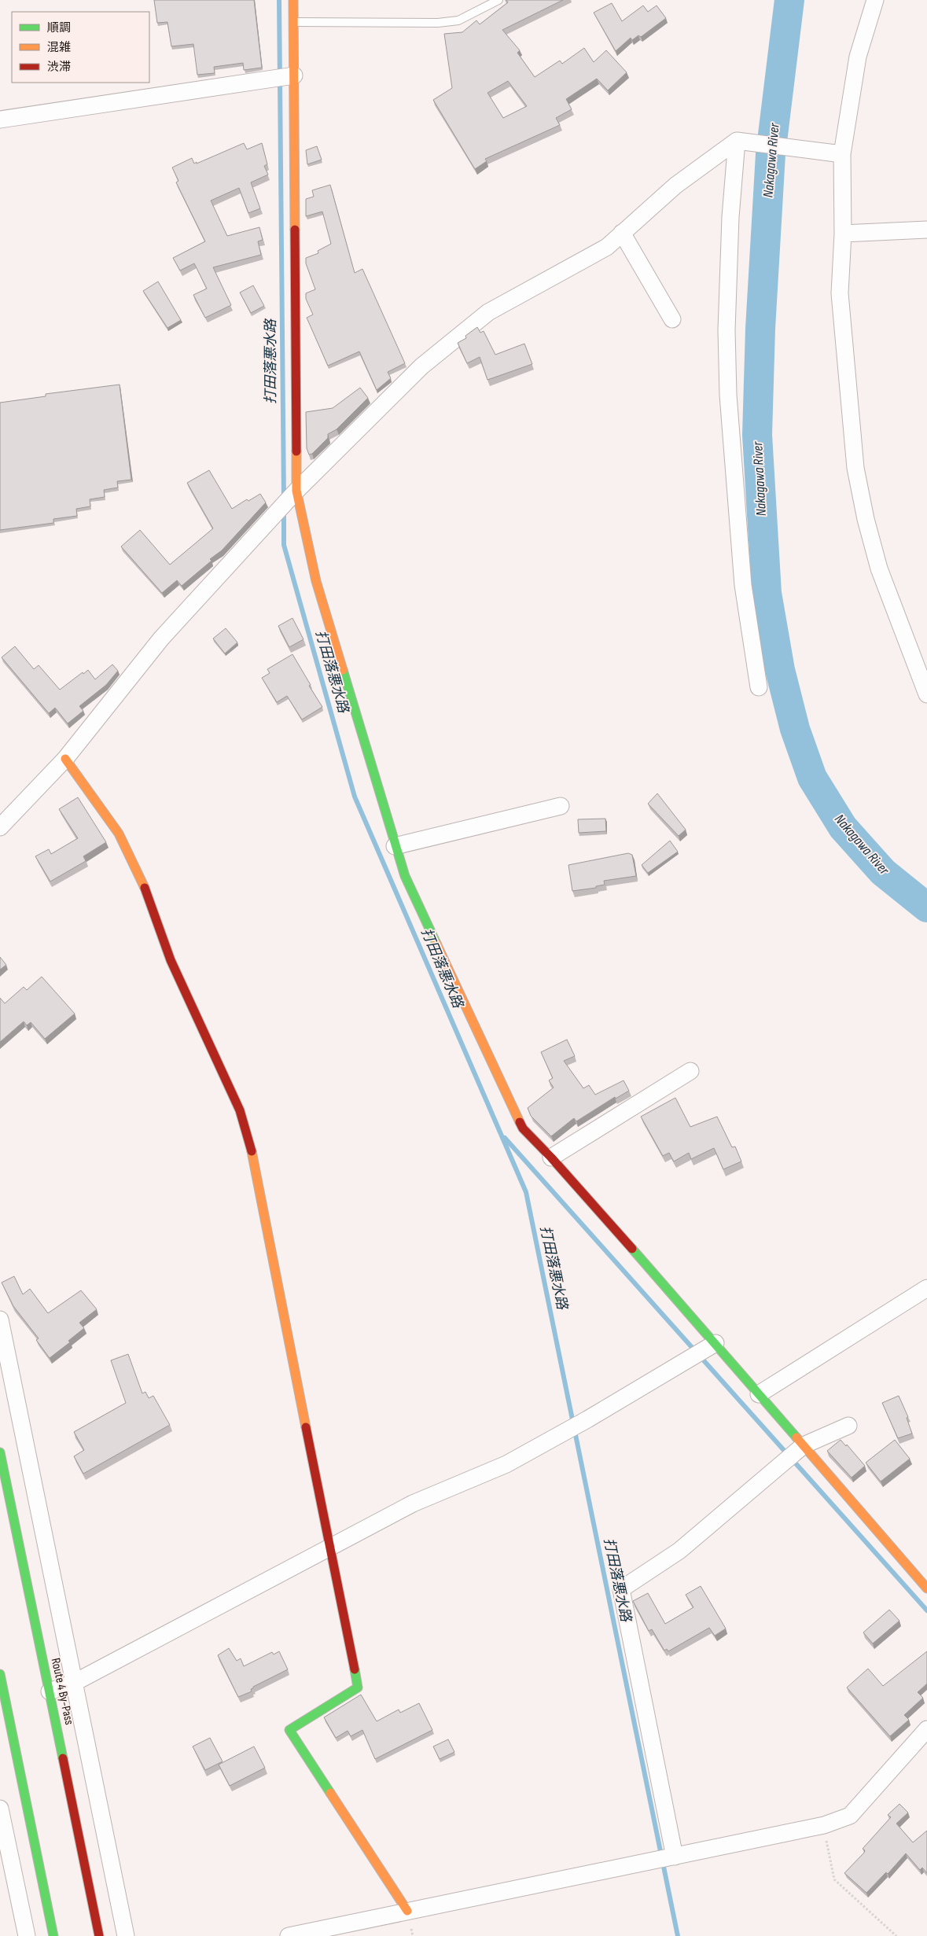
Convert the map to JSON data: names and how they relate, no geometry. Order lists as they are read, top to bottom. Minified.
{"streets":{"main road":["Route 4 By-Pass"]},"water":["Nakagawa River","打田落悪水路"],"legend":["順調","混雑","渋滞"]}
